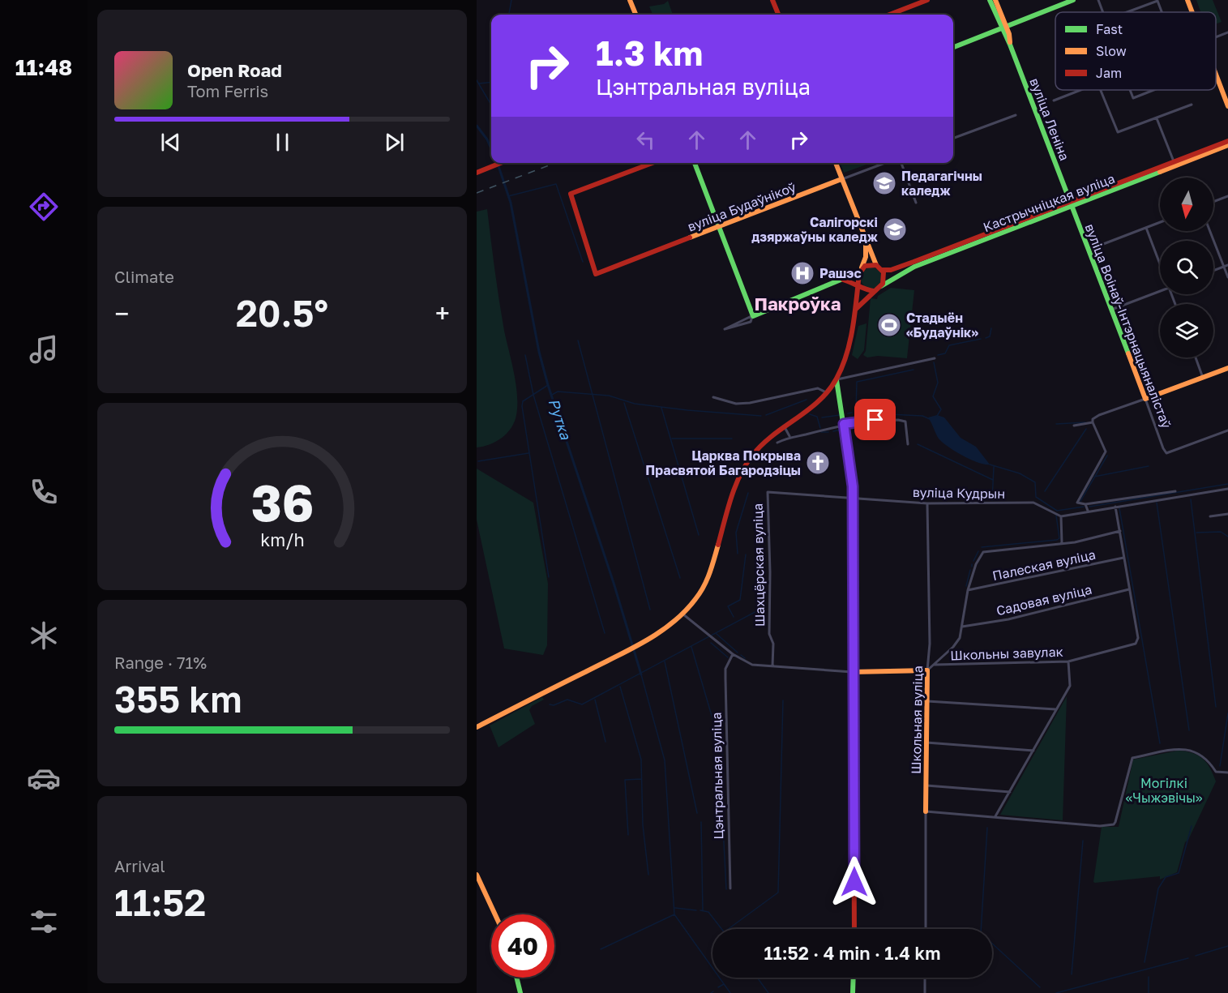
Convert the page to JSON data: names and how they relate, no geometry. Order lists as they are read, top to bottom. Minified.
{"streets":{"main road":["вуліца Леніна","Кастрычніцкая вуліца","вуліца Будаўнікоў","вуліца Воінаў-Інтэрнацыяналістаў","Школьная вуліца"],"street":["вуліца Кудрын","Шахцёрская вуліца","Палеская вуліца","Садовая вуліца","Школьны завулак","Цэнтральная вуліца"]},"crossings":[["вуліца Леніна","Кастрычніцкая вуліца"],["вуліца Леніна","вуліца Воінаў-Інтэрнацыяналістаў"],["Кастрычніцкая вуліца","вуліца Воінаў-Інтэрнацыяналістаў"],["вуліца Кудрын","Шахцёрская вуліца"],["вуліца Кудрын","Школьная вуліца"],["Садовая вуліца","Школьны завулак"]],"districts":["Пакроўка"],"water":["Рутка"],"parks":["Могілкі «Чыжэвічы»"],"places":{"school or university":["Педагагічны каледж","Салігорскі дзяржаўны каледж"],"hospital":["Рашэс"],"sports":["Стадыён «Будаўнік»"],"church":["Царква Покрыва Прасвятой Багародзіцы"]},"legend":["Fast","Slow","Jam"],"north":"bottom","page":{"tabs":"11:48","turn":["1.3 km","Цэнтральная вуліца"],"song":["Open Road","Tom Ferris"],"tile":["Climate",["Range · 71%","355 km"],["Arrival","11:52"]],"heat":["−","20.5°","+"],"limit":"40","trip":"11:52 · 4 min · 1.4 km","gauge":["36","km/h"]}}
